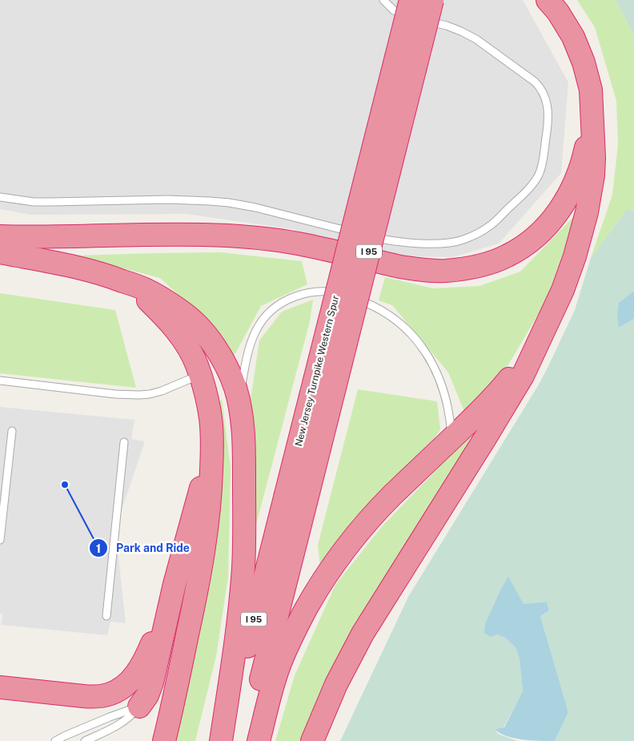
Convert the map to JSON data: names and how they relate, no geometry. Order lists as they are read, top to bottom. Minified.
{"streets":{"highway":["I 95","New Jersey Turnpike Western Spur"]},"places":["Park and Ride"]}
